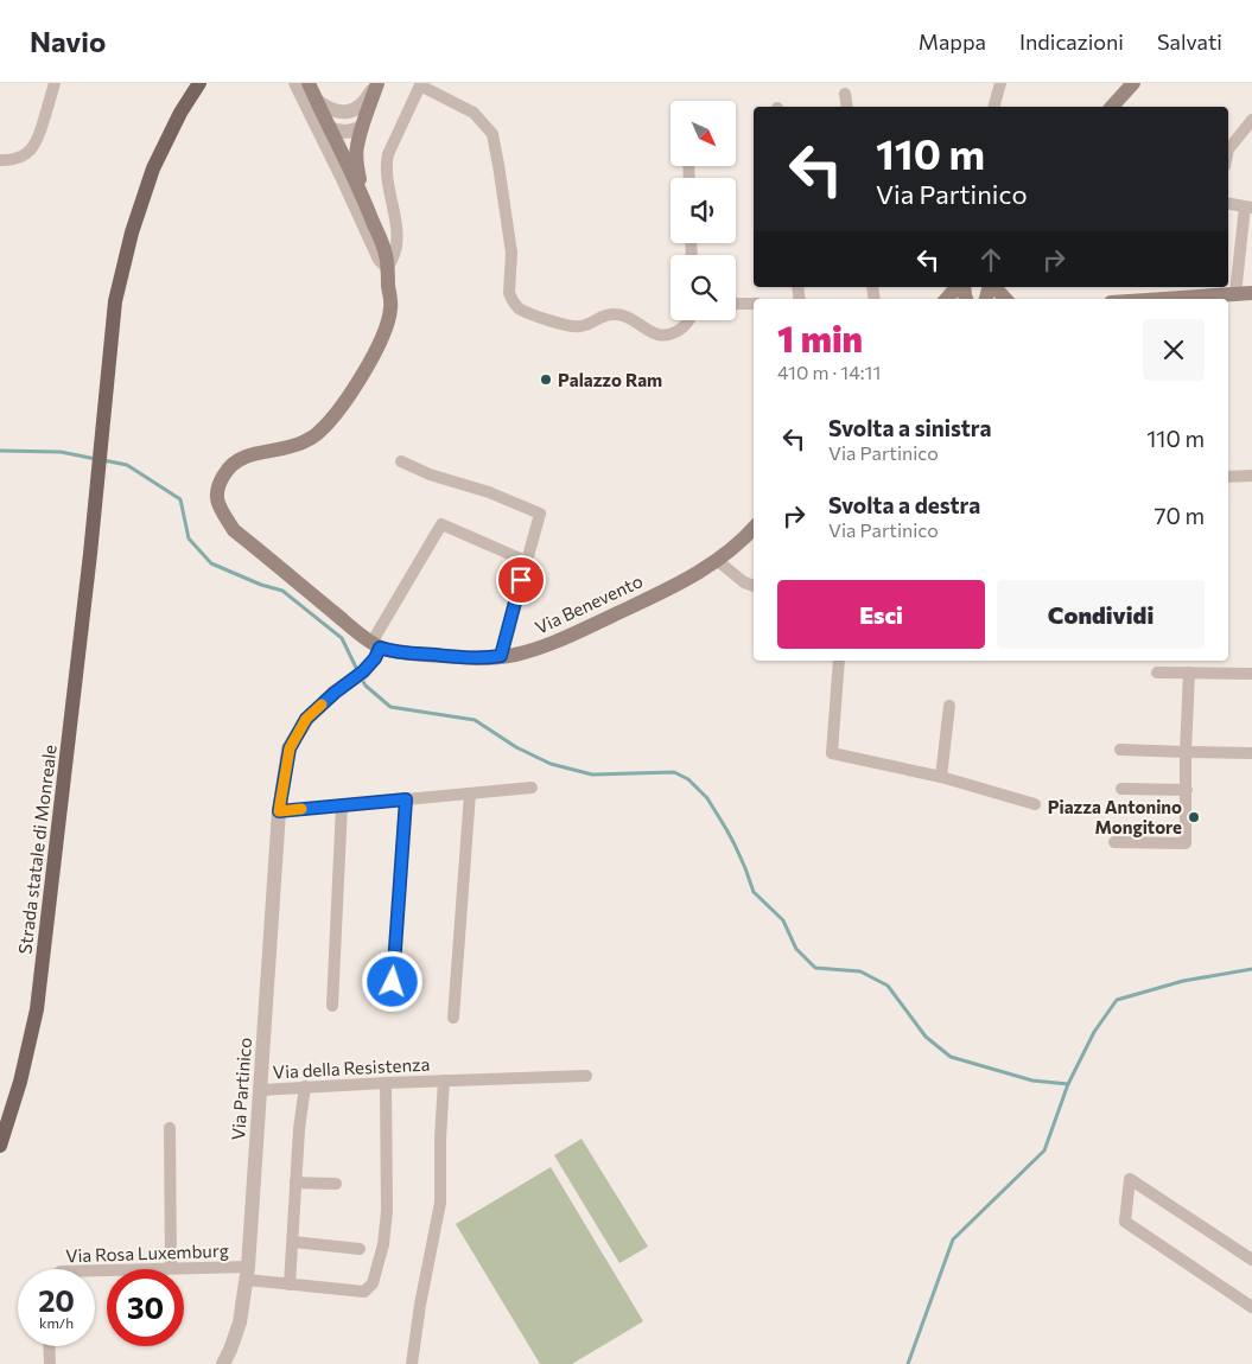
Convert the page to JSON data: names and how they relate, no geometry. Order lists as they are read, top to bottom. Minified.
{"streets":{"main road":["Via Benevento","Strada statale di Monreale"],"street":["Via della Resistenza","Via Partinico","Via Rosa Luxemburg"]},"crossings":[["Via Benevento","Via Partinico"],["Via della Resistenza","Via Partinico"],["Via della Resistenza","Via Rosa Luxemburg"],["Via Partinico","Via Rosa Luxemburg"]],"places":["Palazzo Ram","Piazza Antonino Mongitore"],"north":"bottom right","page":{"header":"Navio","nav":["Mappa","Indicazioni","Salvati"],"turn":["110 m","Via Partinico"],"heading":["1 min","410 m · 14:11"],"list":[{"name":"Svolta a sinistra","note":"Via Partinico","value":"110 m"},{"name":"Svolta a destra","note":"Via Partinico","value":"70 m"}],"buttons":["Esci","Condividi"],"speed":"20 km/h","limit":"30"}}
